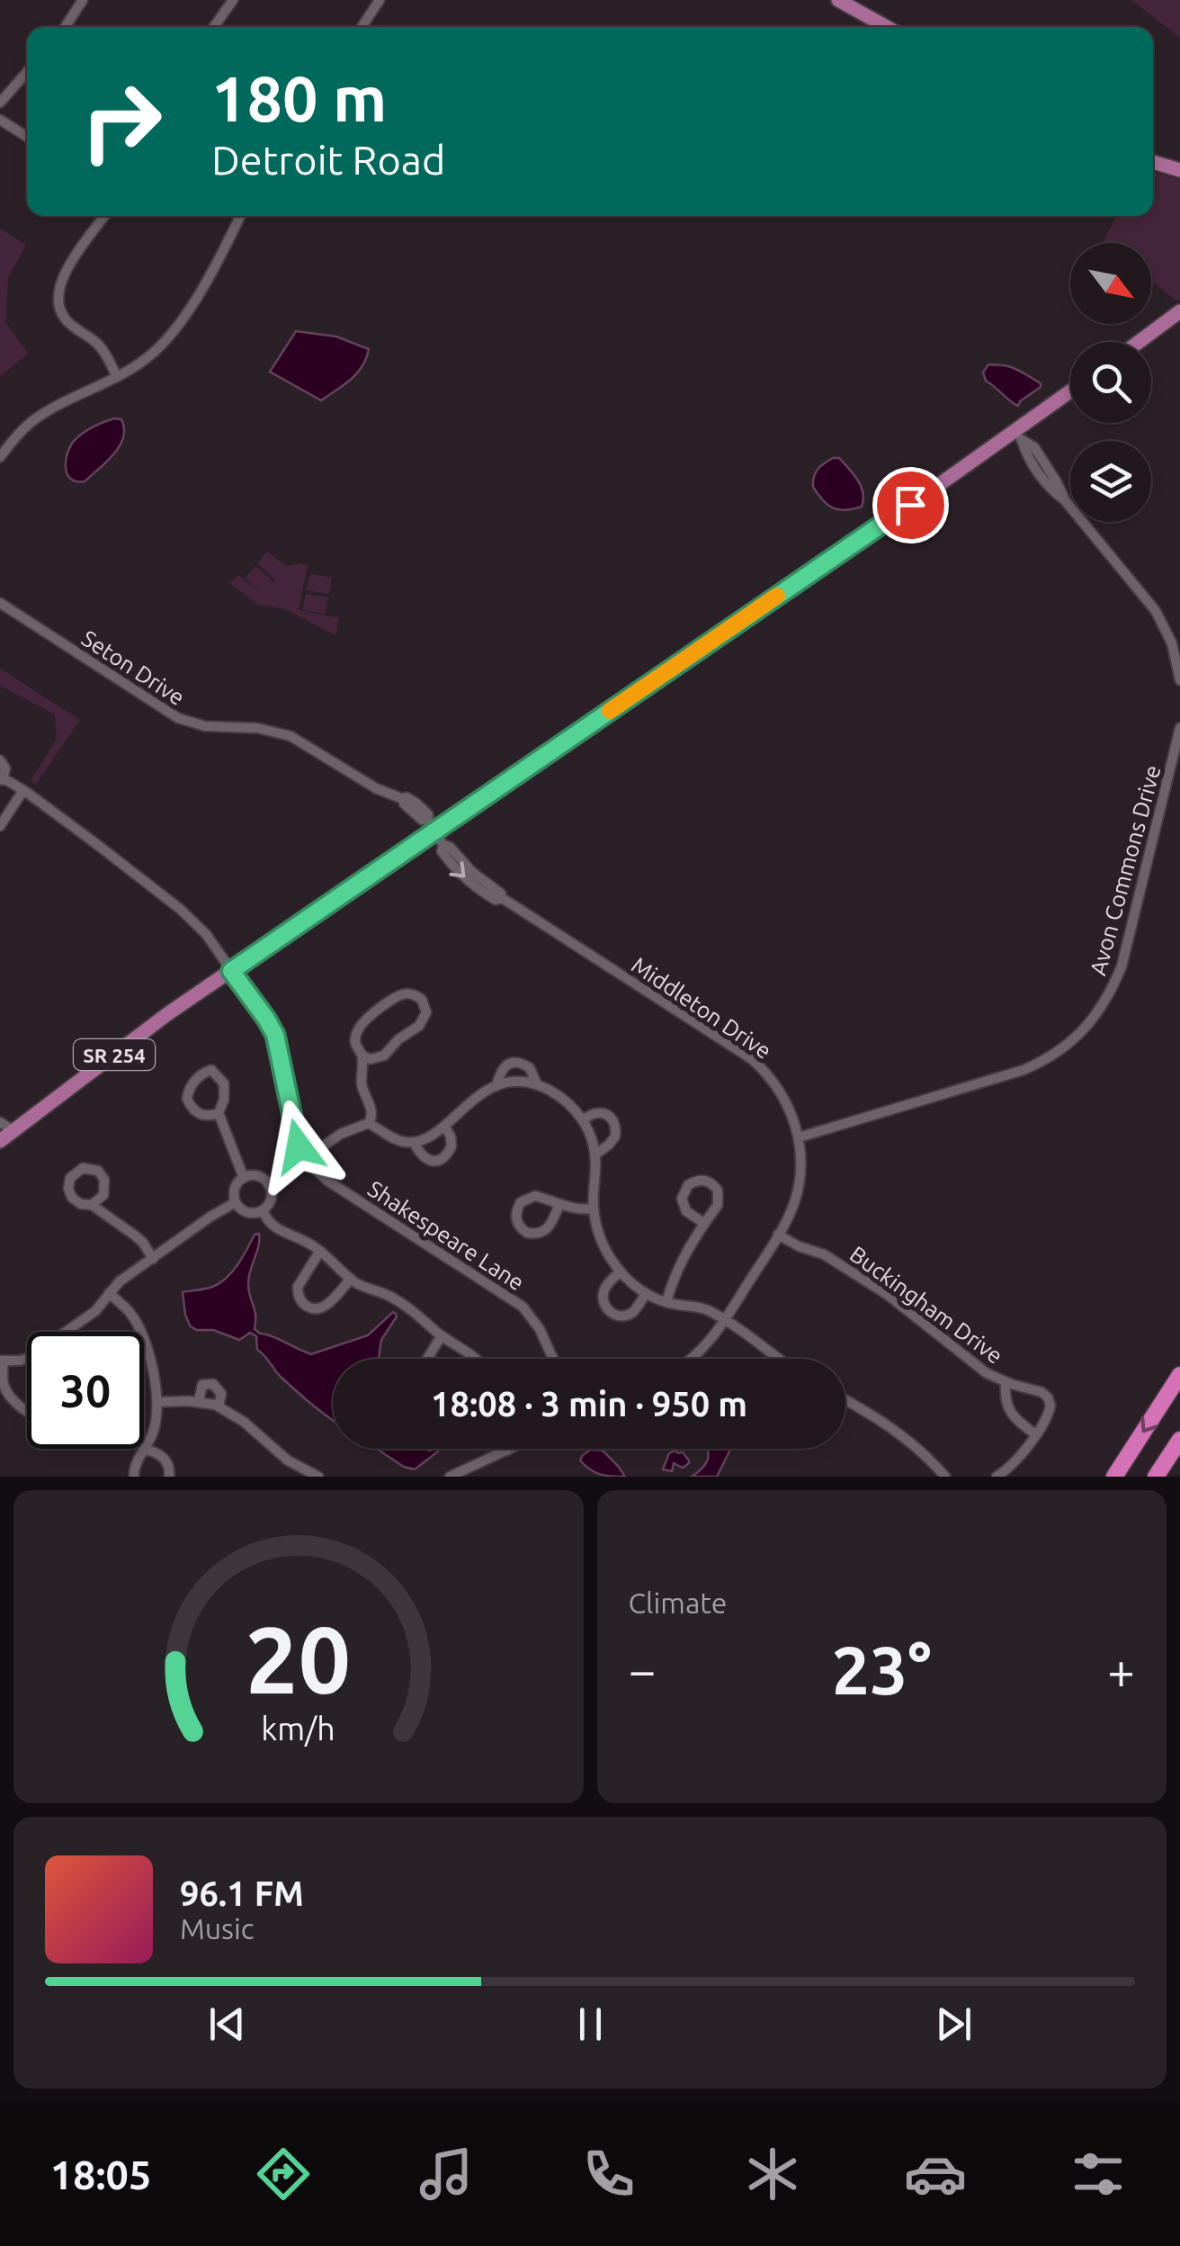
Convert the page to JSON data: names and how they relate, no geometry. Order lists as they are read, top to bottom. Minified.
{"streets":{"main road":["SR 254"],"street":["Seton Drive","Avon Commons Drive","Middleton Drive","Shakespeare Lane","Buckingham Drive"]},"crossings":[["Seton Drive","Middleton Drive"],["Seton Drive","SR 254"],["Avon Commons Drive","Middleton Drive"],["Middleton Drive","SR 254"],["Middleton Drive","Buckingham Drive"],["SR 254","Shakespeare Lane"]],"north":"bottom right","page":{"turn":["180 m","Detroit Road"],"limit":"30","trip":"18:08 · 3 min · 950 m","tile":"Climate","heat":["−","23°","+"],"song":["96.1 FM","Music"],"tabs":"18:05","gauge":["20","km/h"]}}
